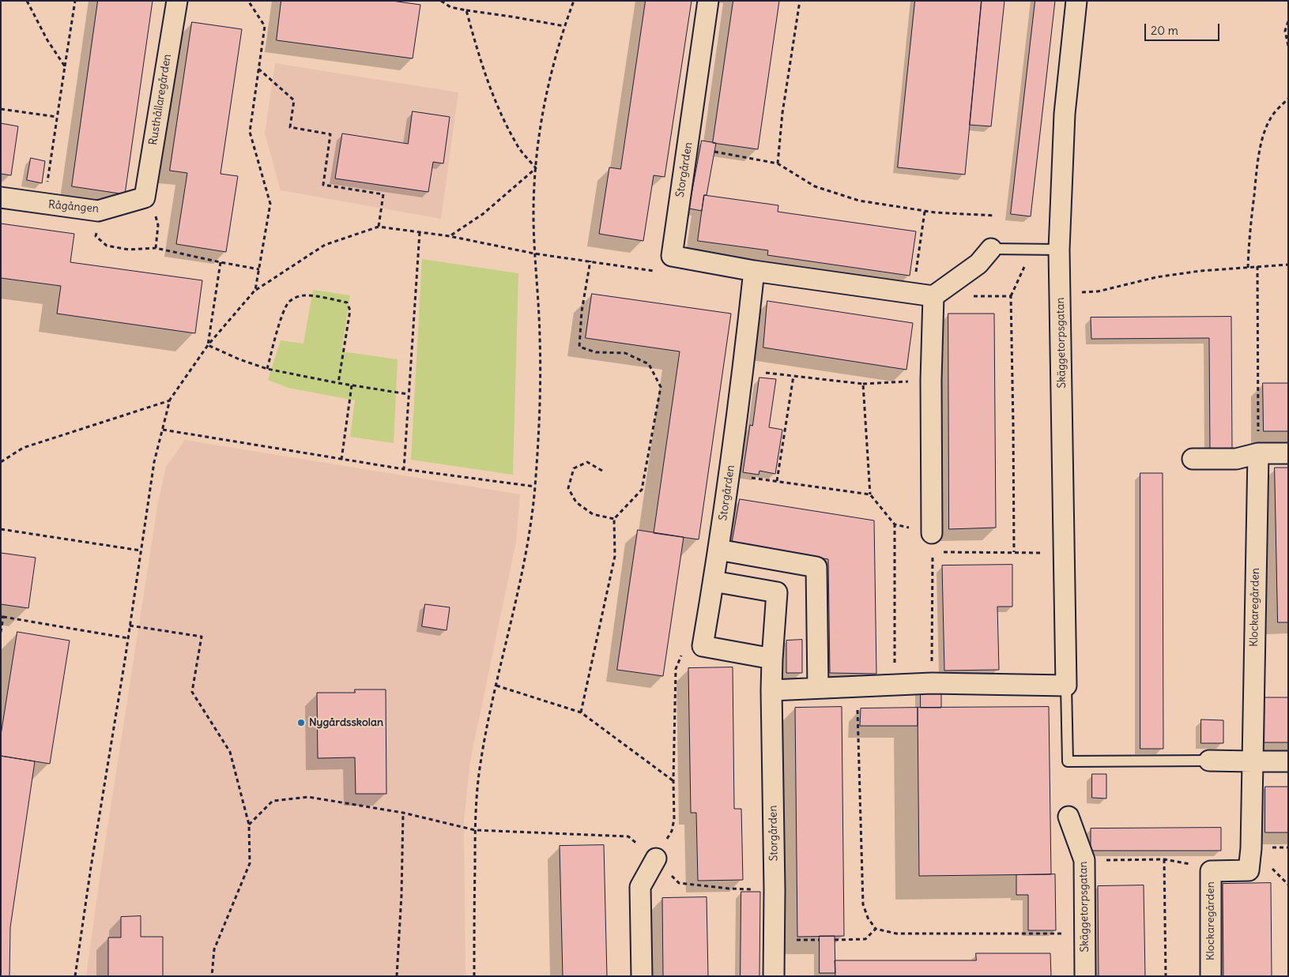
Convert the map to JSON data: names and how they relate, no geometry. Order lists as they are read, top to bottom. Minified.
{"streets":{"street":["Rusthållaregården","Storgården","Rågången","Skäggetorpsgatan","Klockaregården"]},"crossings":[["Rusthållaregården","Rågången"]],"places":["Nygårdsskolan"],"scale_bar":"20 m"}
